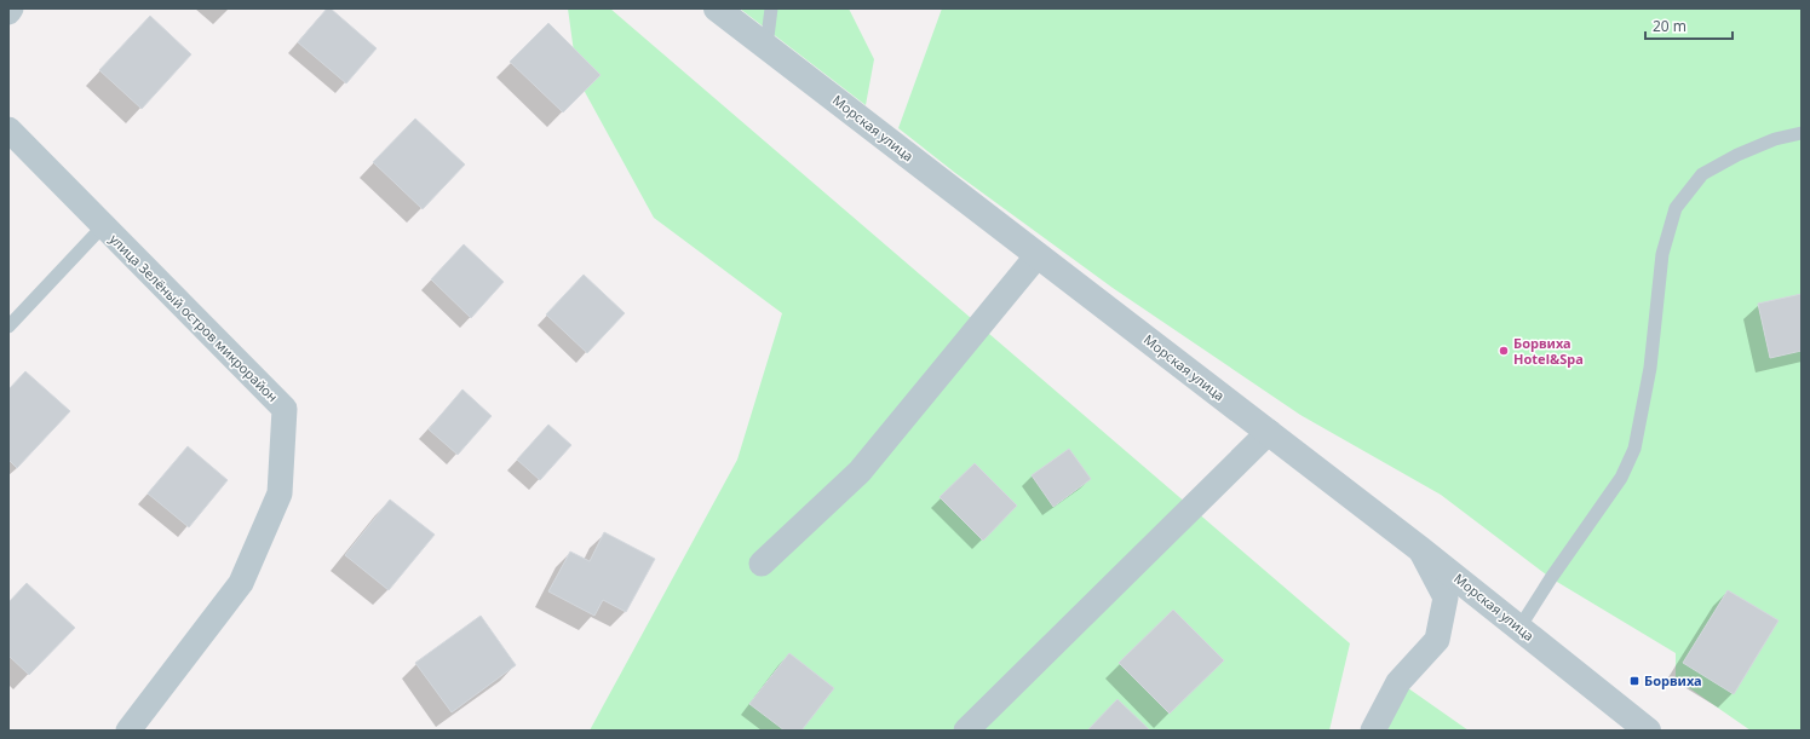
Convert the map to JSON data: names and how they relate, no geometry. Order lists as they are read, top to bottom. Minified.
{"streets":{"street":["Морская улица","улица Зелёный остров микрорайон"]},"places":{"other":["Борвиха Hotel&Spa"],"transit":["Борвиха"]},"scale_bar":"20 m"}
